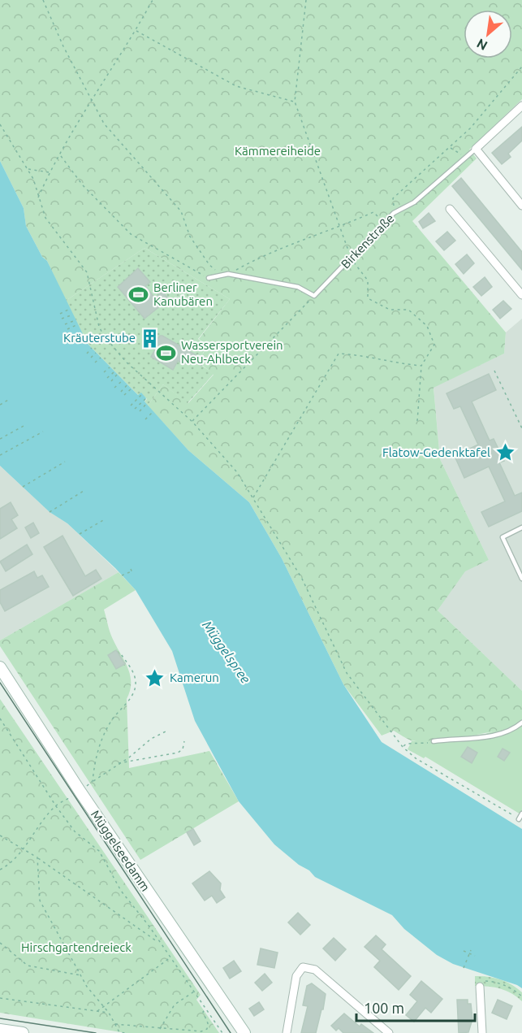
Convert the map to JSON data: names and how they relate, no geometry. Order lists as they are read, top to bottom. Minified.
{"streets":{"main road":["Müggelseedamm"],"lane":["Birkenstraße"]},"water":["Müggelspree"],"parks":["Kämmereiheide","Hirschgartendreieck"],"places":{"sports":["Berliner Kanubären","Wassersportverein Neu-Ahlbeck"],"building":["Kräuterstube"],"place":["Flatow-Gedenktafel","Kamerun"]},"scale_bar":"100 m","north":"bottom left"}
